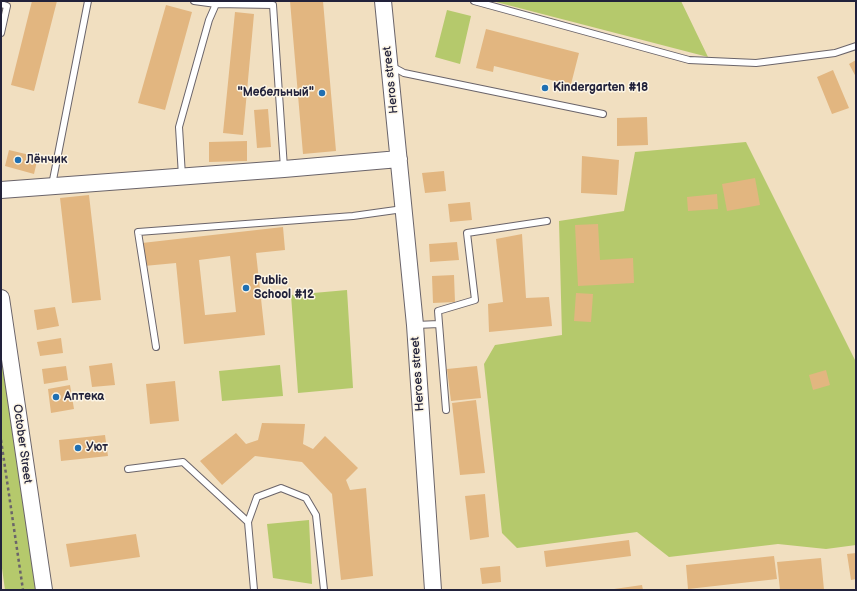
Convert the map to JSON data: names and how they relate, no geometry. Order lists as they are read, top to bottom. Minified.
{"streets":{"street":["Heros street","Heroes street","October Street"]},"crossings":[["Heros street","Heroes street"]],"places":["Kindergarten #18","\"Мебельный\"","Лёнчик","Public School #12","Аптека","Уют"]}
